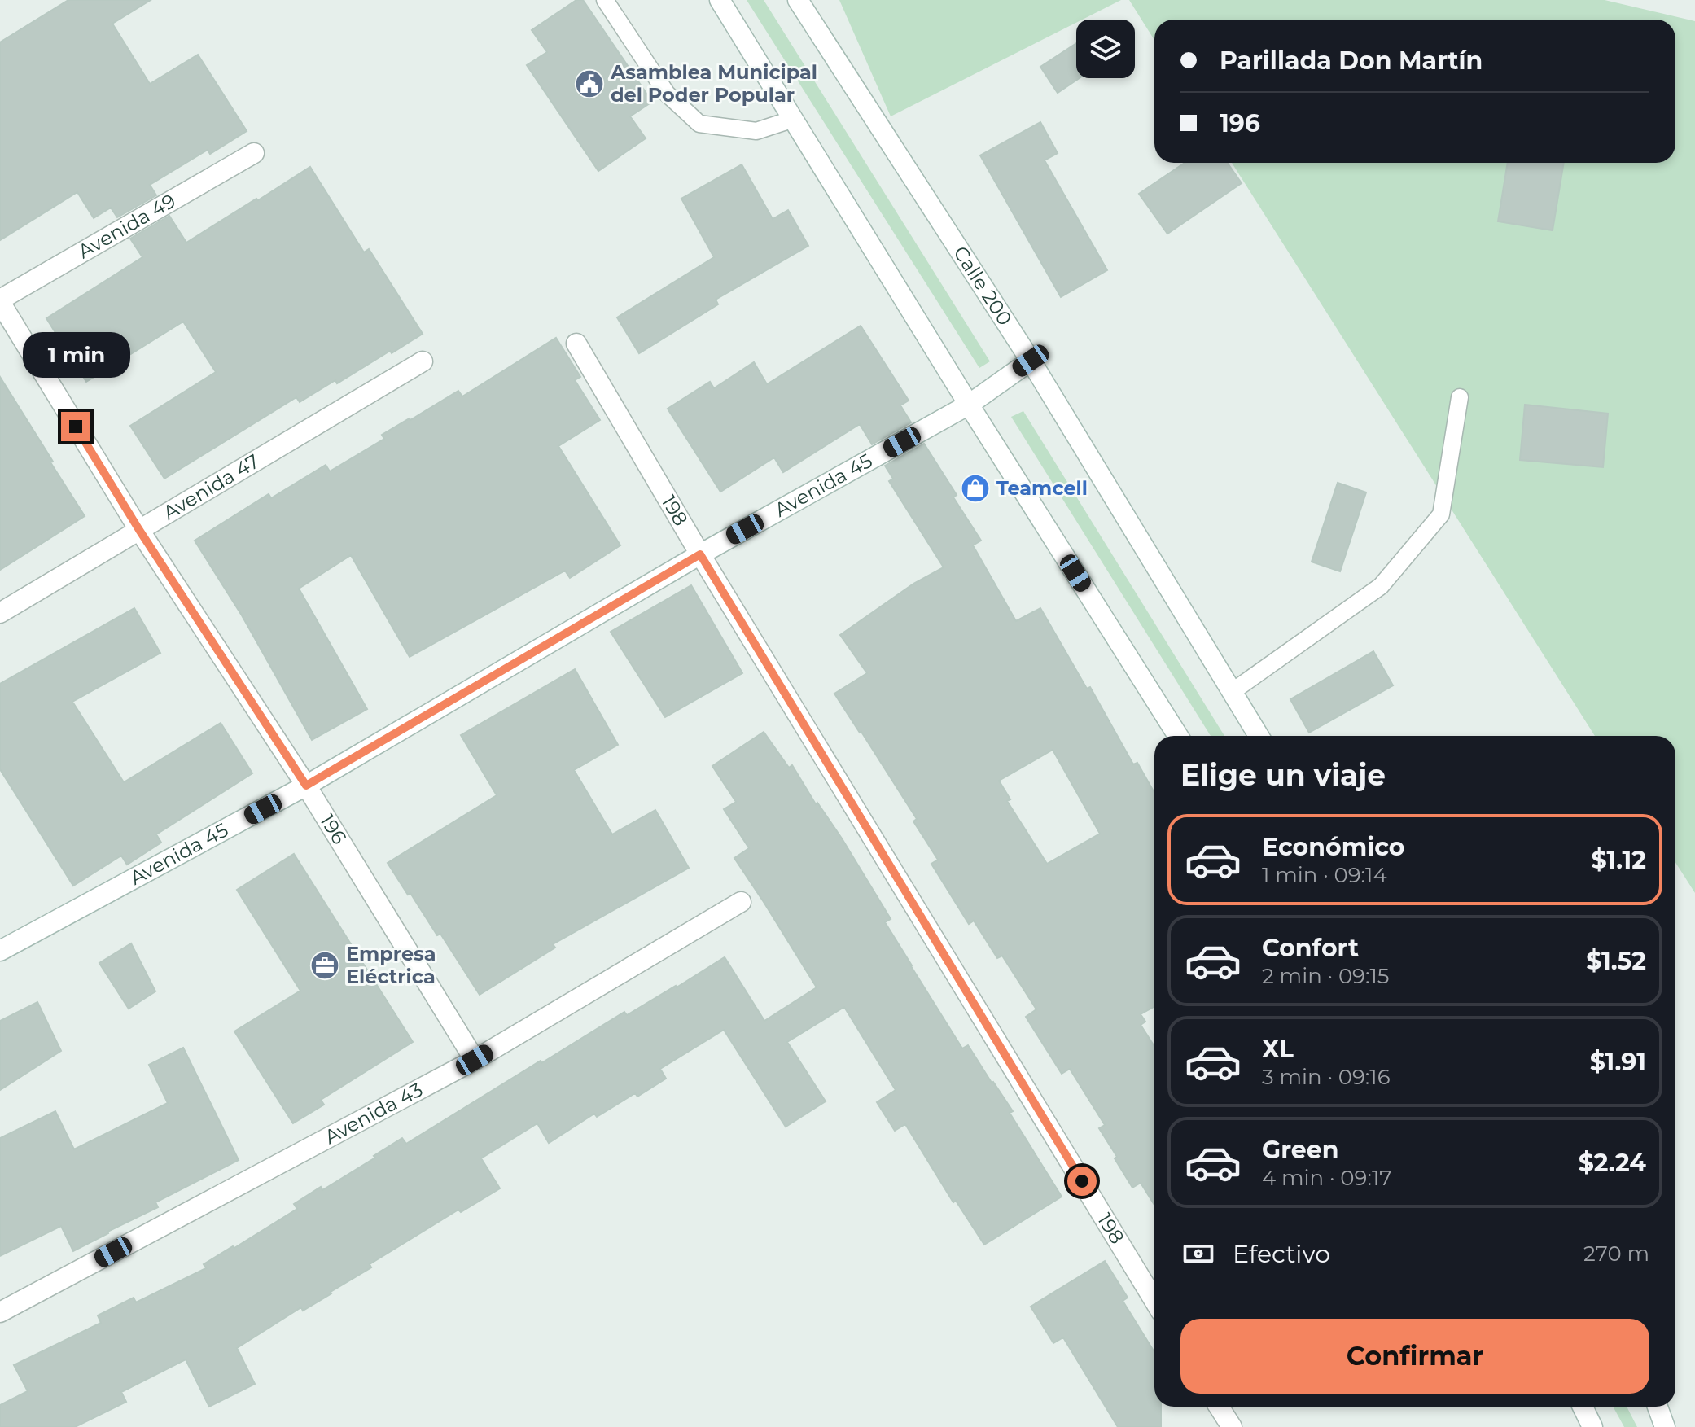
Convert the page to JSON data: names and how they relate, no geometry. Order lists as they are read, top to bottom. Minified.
{"streets":{"street":["Avenida 49","Calle 200","Avenida 45","Avenida 47","198","196","Avenida 43"]},"crossings":[["Avenida 49","196"],["Calle 200","Avenida 45"],["Avenida 45","198"],["Avenida 45","196"],["Avenida 47","196"],["196","Avenida 43"]],"places":{"public building":["Asamblea Municipal del Poder Popular"],"shop":["Teamcell"],"office":["Empresa Eléctrica"]},"page":{"banner":["Parillada Don Martín","196"],"bubble":"1 min","heading":"Elige un viaje","list":[{"name":"Económico","note":"1 min · 09:14","value":"$1.12"},{"name":"Confort","note":"2 min · 09:15","value":"$1.52"},{"name":"XL","note":"3 min · 09:16","value":"$1.91"},{"name":"Green","note":"4 min · 09:17","value":"$2.24"}],"pay":["Efectivo","270 m"],"buttons":"Confirmar"}}
